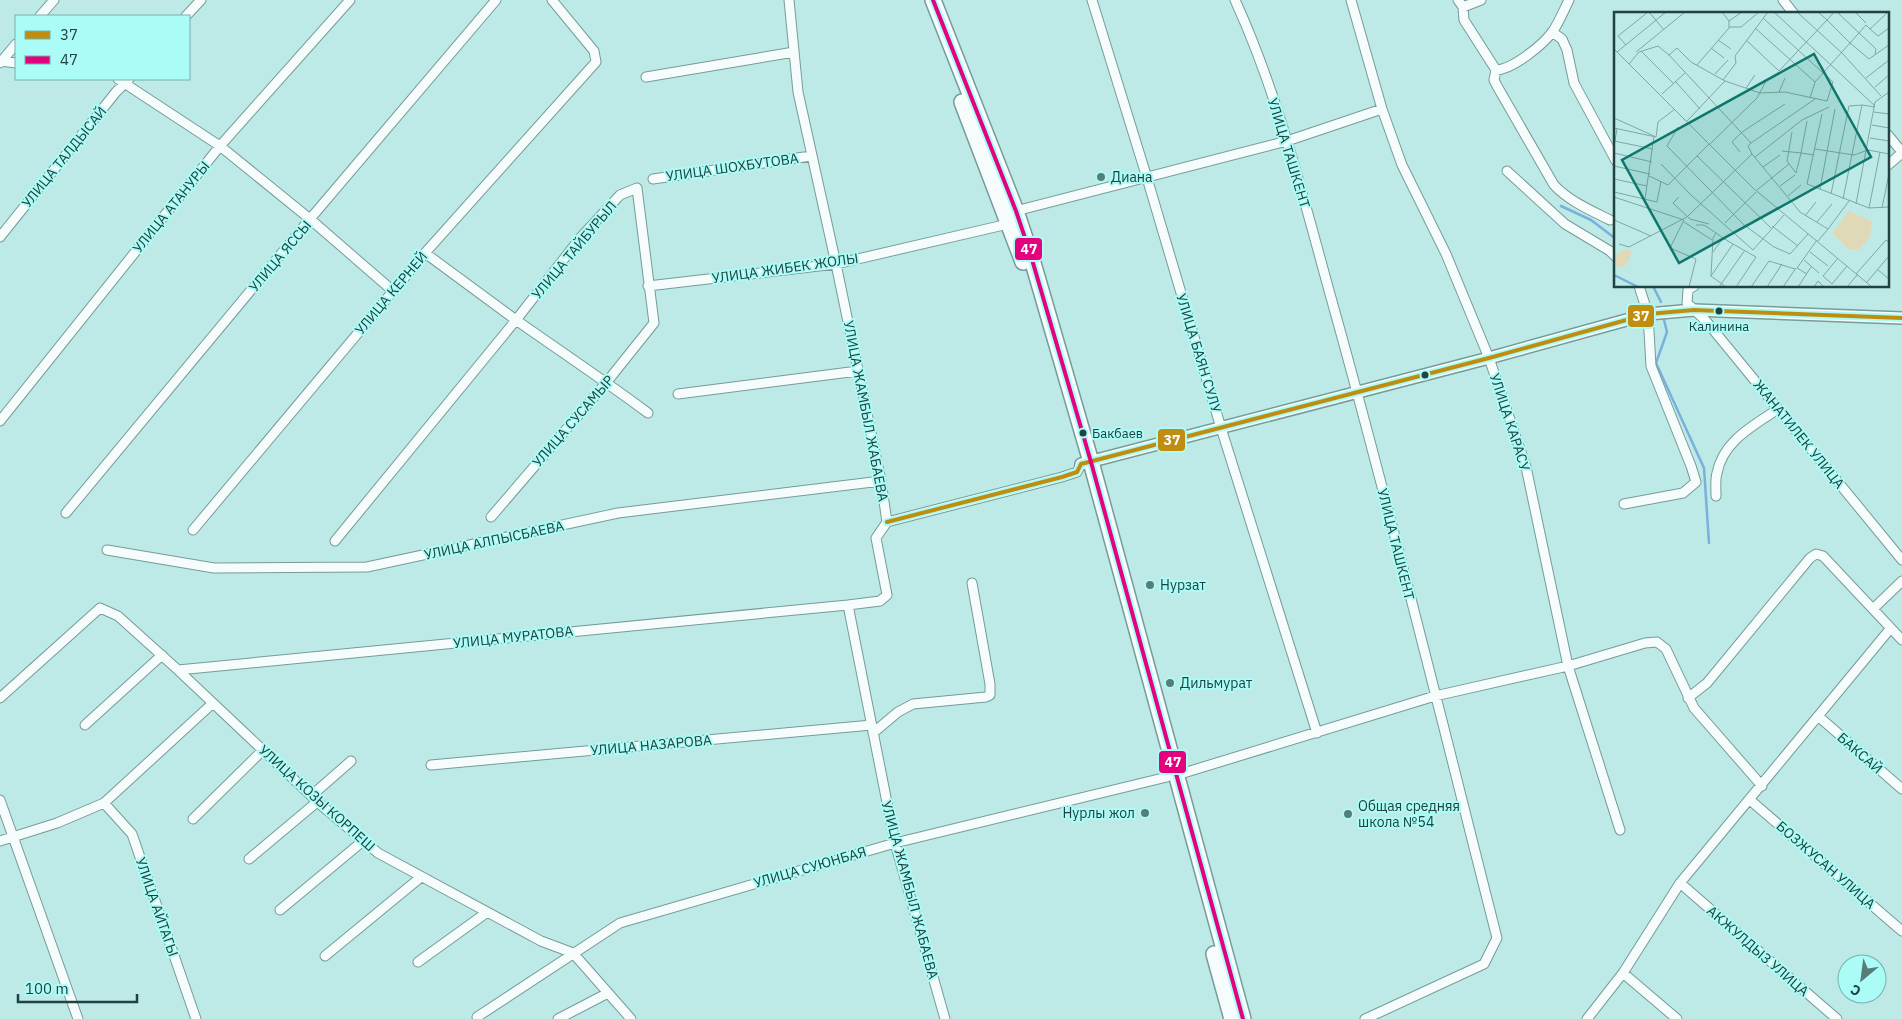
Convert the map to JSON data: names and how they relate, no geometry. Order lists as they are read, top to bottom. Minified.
{"streets":{"street":["УЛИЦА ТАШКЕНТ","УЛИЦА ТАЛДЫСАЙ","УЛИЦА ШОХБУТОВА","УЛИЦА АТАНУРЫ","УЛИЦА ТАЙБУРЫЛ","УЛИЦА ЯССЫ","УЛИЦА ЖИБЕК ЖОЛЫ","УЛИЦА КЕРНЕЙ","УЛИЦА БАЯН СУЛУ","УЛИЦА ЖАМБЫЛ ЖАБАЕВА","УЛИЦА СУСАМЫР","УЛИЦА КАРАСУ","ЖАНАТИЛЕК УЛИЦА","УЛИЦА АЛПЫСБАЕВА","УЛИЦА МУРАТОВА","УЛИЦА НАЗАРОВА","БАКСАЙ","УЛИЦА КОЗЫ КОРПЕШ","БОЗЖУСАН УЛИЦА","УЛИЦА СУЮНБАЯ","УЛИЦА АЙТАГЫ","АКЖУЛДЫЗ УЛИЦА"]},"crossings":[["УЛИЦА ТАШКЕНТ","УЛИЦА СУЮНБАЯ"],["УЛИЦА ШОХБУТОВА","УЛИЦА ЖАМБЫЛ ЖАБАЕВА"],["УЛИЦА ТАЙБУРЫЛ","УЛИЦА ЖИБЕК ЖОЛЫ"],["УЛИЦА ТАЙБУРЫЛ","УЛИЦА СУСАМЫР"],["УЛИЦА ЖИБЕК ЖОЛЫ","УЛИЦА ЖАМБЫЛ ЖАБАЕВА"],["УЛИЦА ЖИБЕК ЖОЛЫ","УЛИЦА СУСАМЫР"],["УЛИЦА БАЯН СУЛУ","УЛИЦА СУЮНБАЯ"],["УЛИЦА ЖАМБЫЛ ЖАБАЕВА","УЛИЦА АЛПЫСБАЕВА"],["УЛИЦА ЖАМБЫЛ ЖАБАЕВА","УЛИЦА МУРАТОВА"],["УЛИЦА ЖАМБЫЛ ЖАБАЕВА","УЛИЦА НАЗАРОВА"],["УЛИЦА ЖАМБЫЛ ЖАБАЕВА","УЛИЦА СУЮНБАЯ"],["УЛИЦА КАРАСУ","УЛИЦА СУЮНБАЯ"],["УЛИЦА МУРАТОВА","УЛИЦА КОЗЫ КОРПЕШ"],["УЛИЦА КОЗЫ КОРПЕШ","УЛИЦА СУЮНБАЯ"]],"places":["Диана","Калинина","Бакбаев","Нурзат","Дильмурат","Нурлы жол","Общая средняя школа №54"],"lines":["transit line 47","transit line 37"],"legend":["37","47"],"scale_bar":"100 m","north":"bottom left"}
